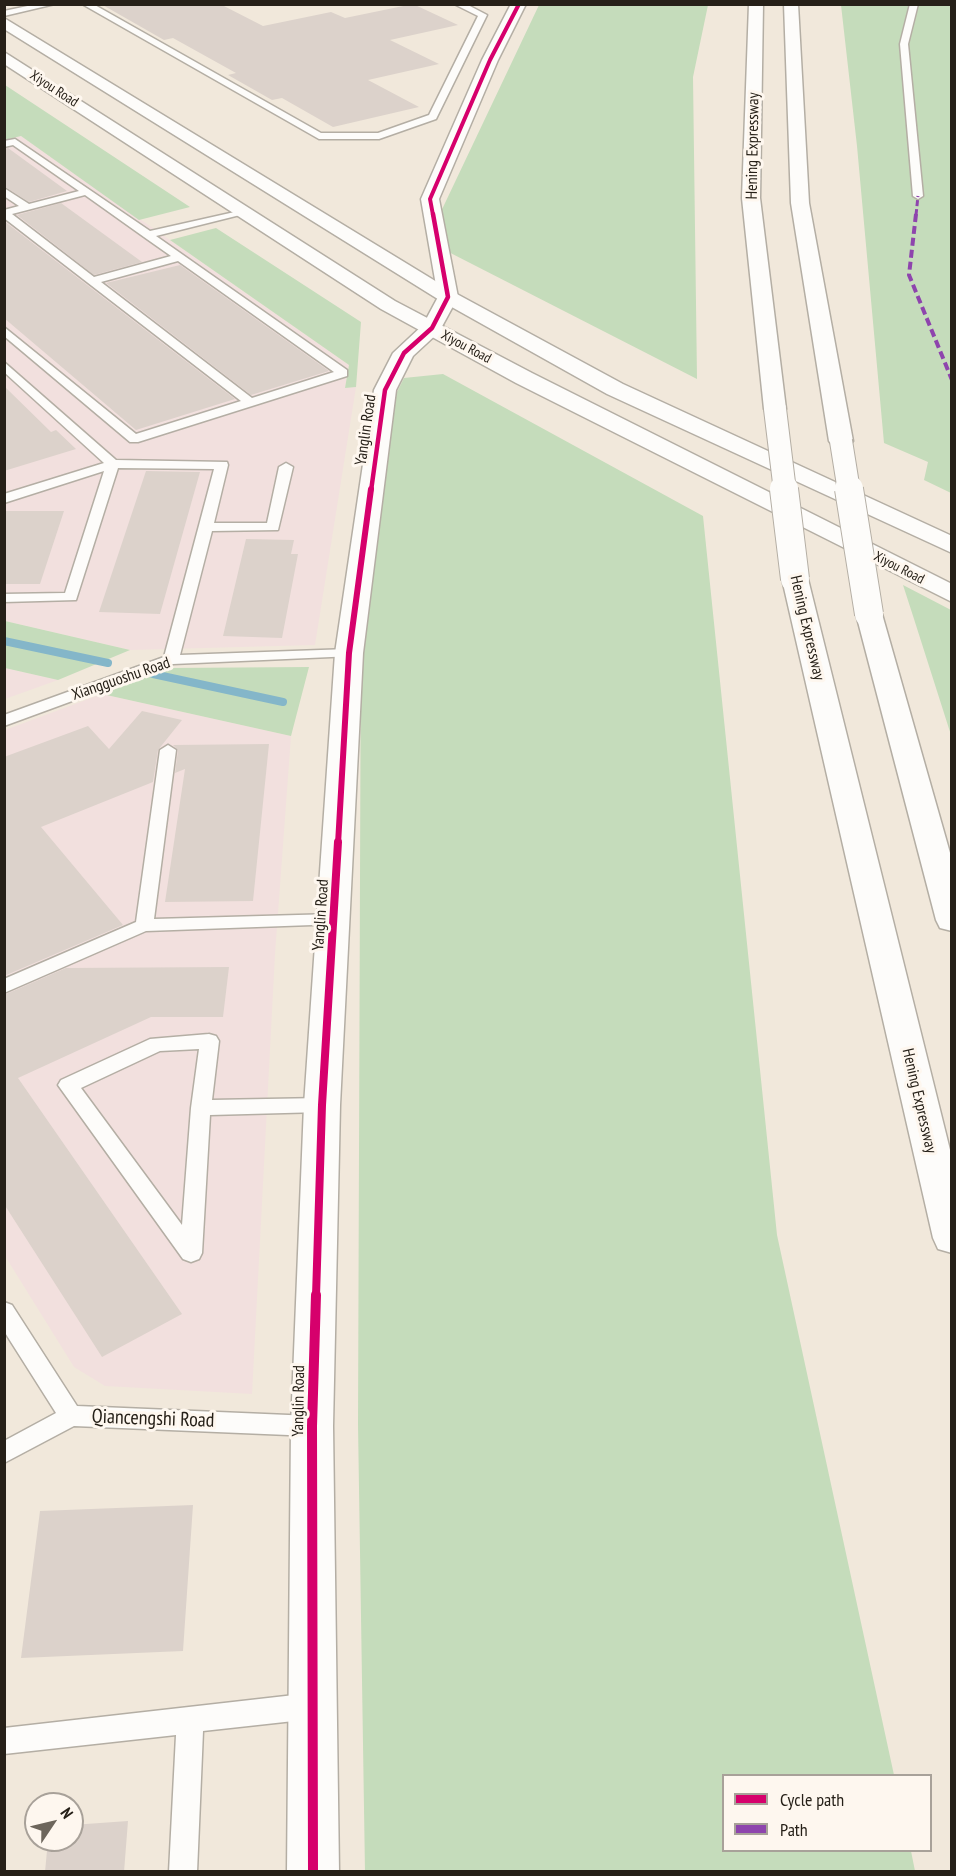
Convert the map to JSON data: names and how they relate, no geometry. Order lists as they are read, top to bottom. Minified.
{"streets":{"main road":["Xiyou Road","Hening Expressway","Yanglin Road"],"lane":["Xiangguoshu Road","Qiancengshi Road"]},"crossings":[["Xiyou Road","Yanglin Road"],["Yanglin Road","Xiangguoshu Road"],["Yanglin Road","Qiancengshi Road"]],"legend":["Cycle path","Path"],"north":"top right"}
